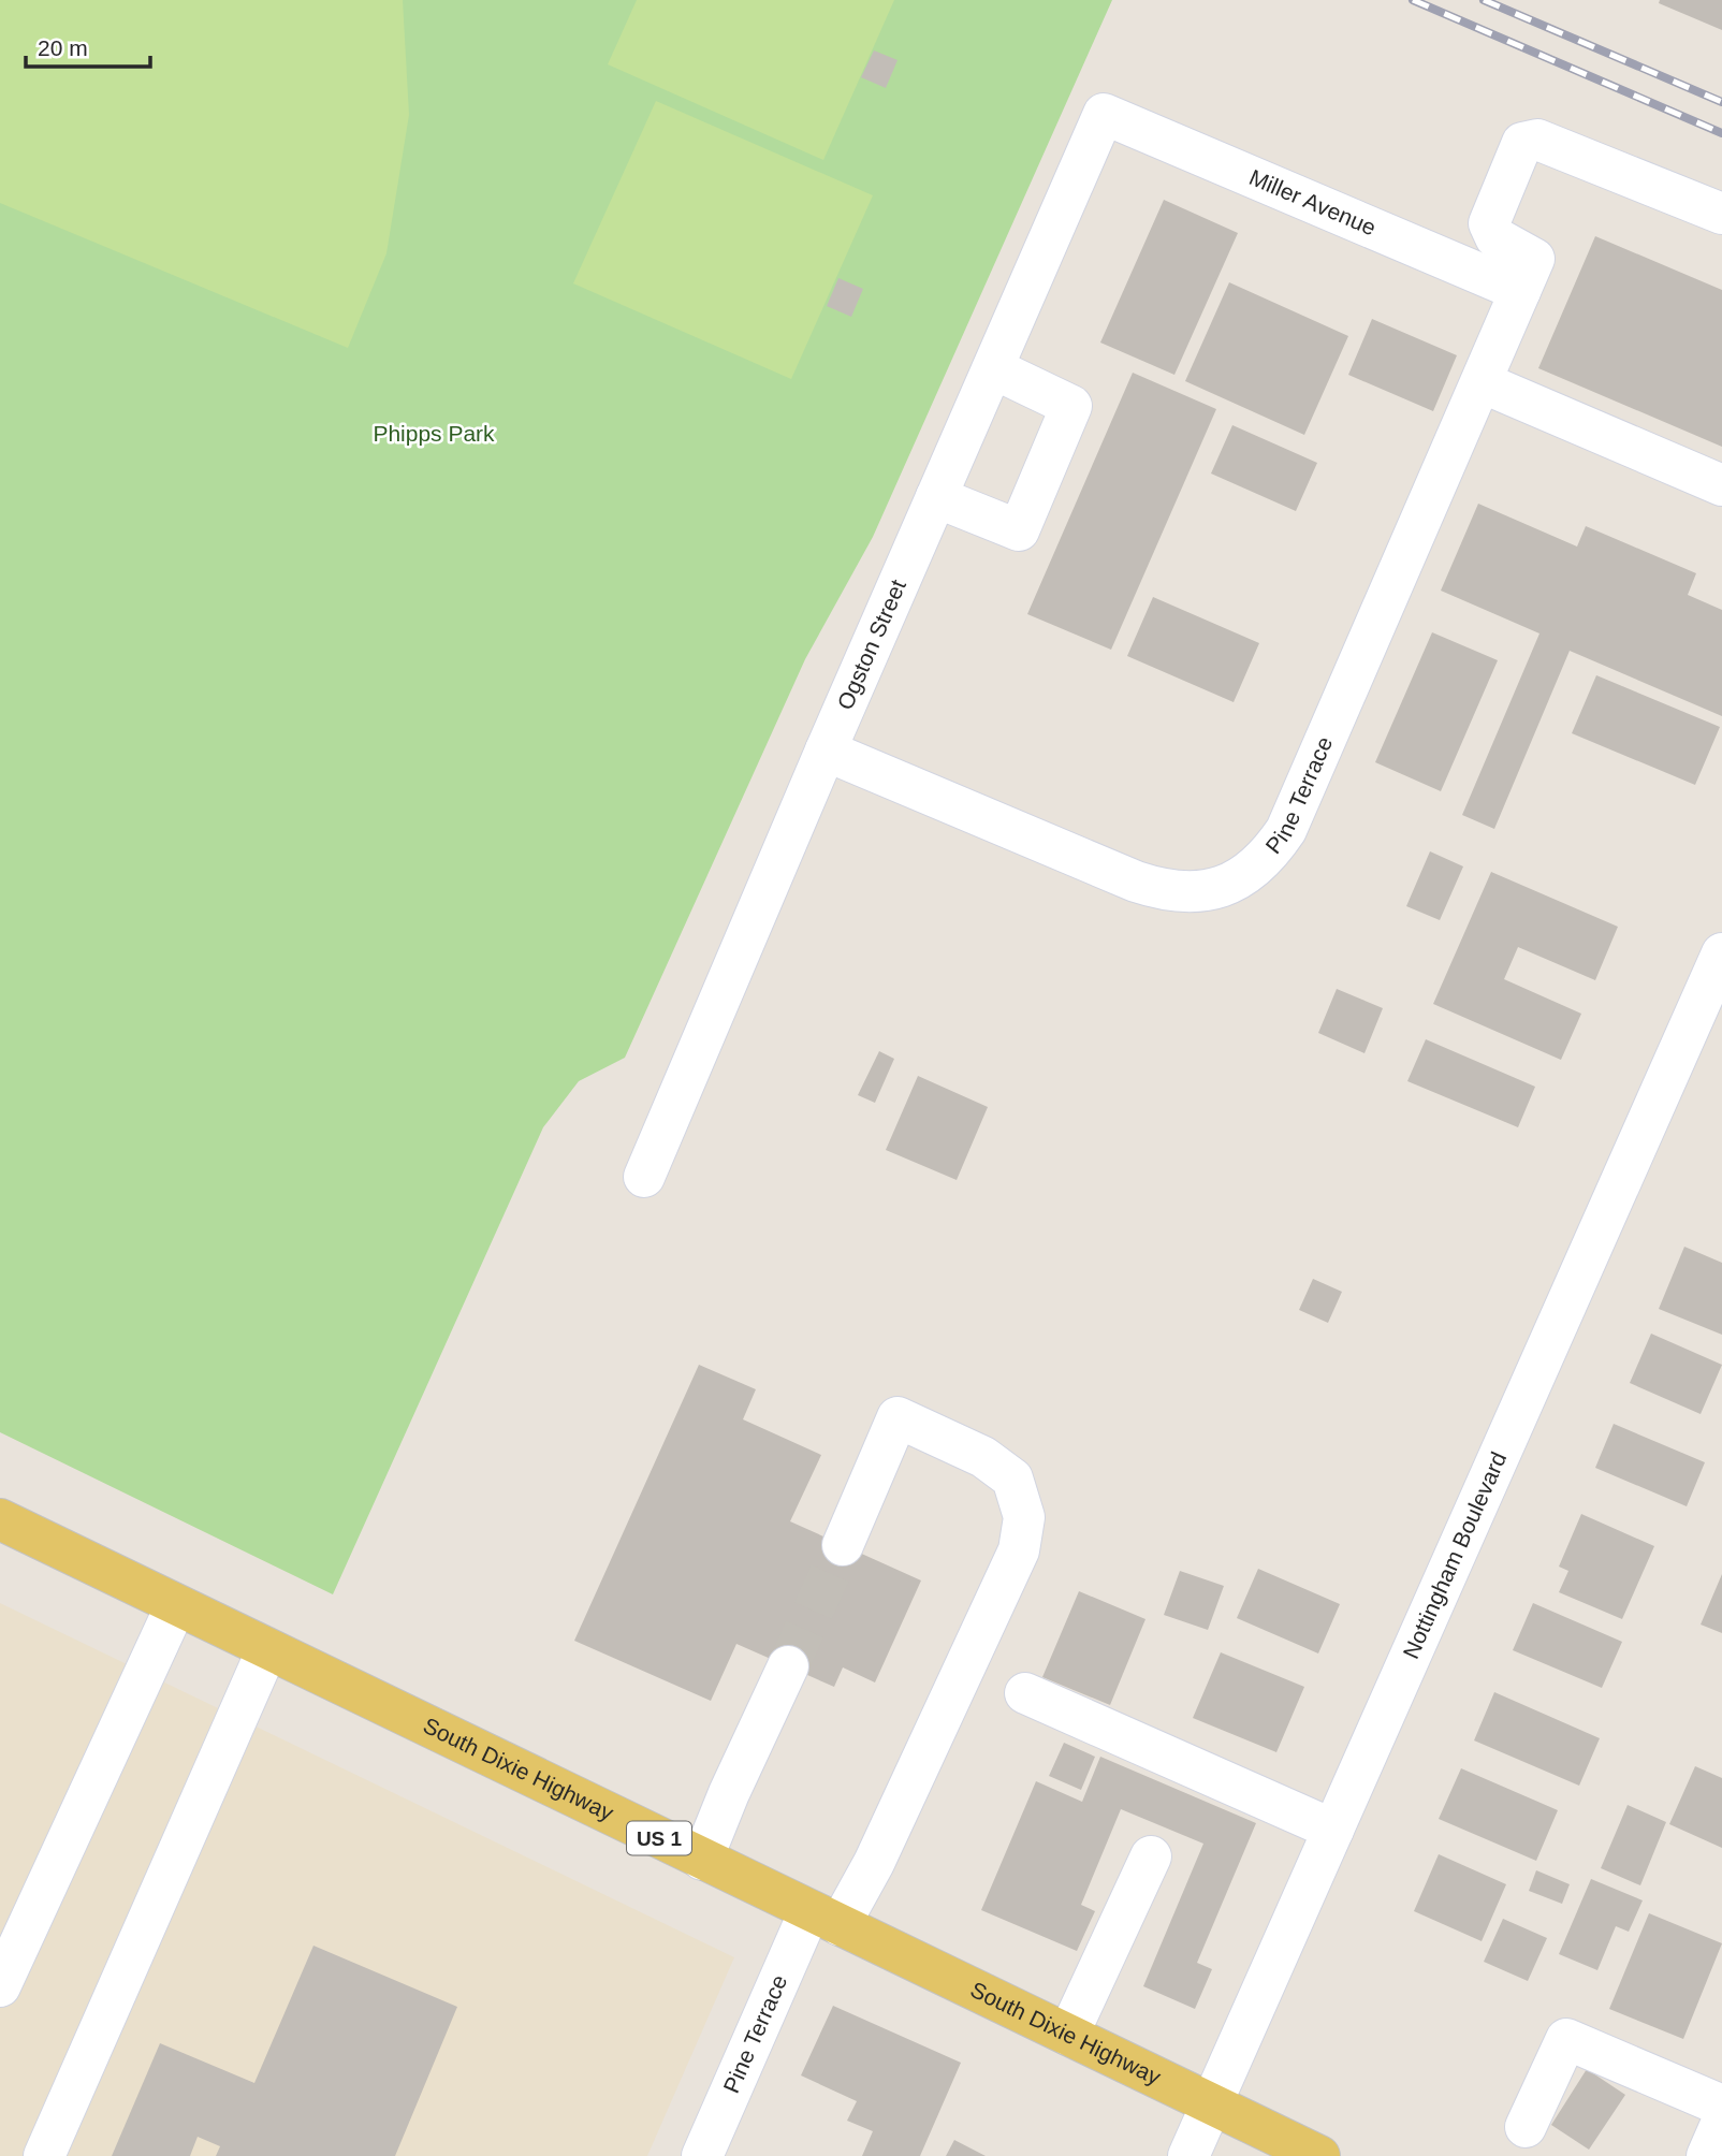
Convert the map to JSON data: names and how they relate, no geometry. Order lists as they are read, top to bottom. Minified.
{"streets":{"main road":["South Dixie Highway","US 1"],"street":["Miller Avenue","Ogston Street","Pine Terrace","Nottingham Boulevard"]},"crossings":[["Miller Avenue","Ogston Street"],["Miller Avenue","Pine Terrace"],["Ogston Street","Pine Terrace"],["Pine Terrace","South Dixie Highway"],["Nottingham Boulevard","South Dixie Highway"]],"parks":["Phipps Park"],"scale_bar":"20 m"}
